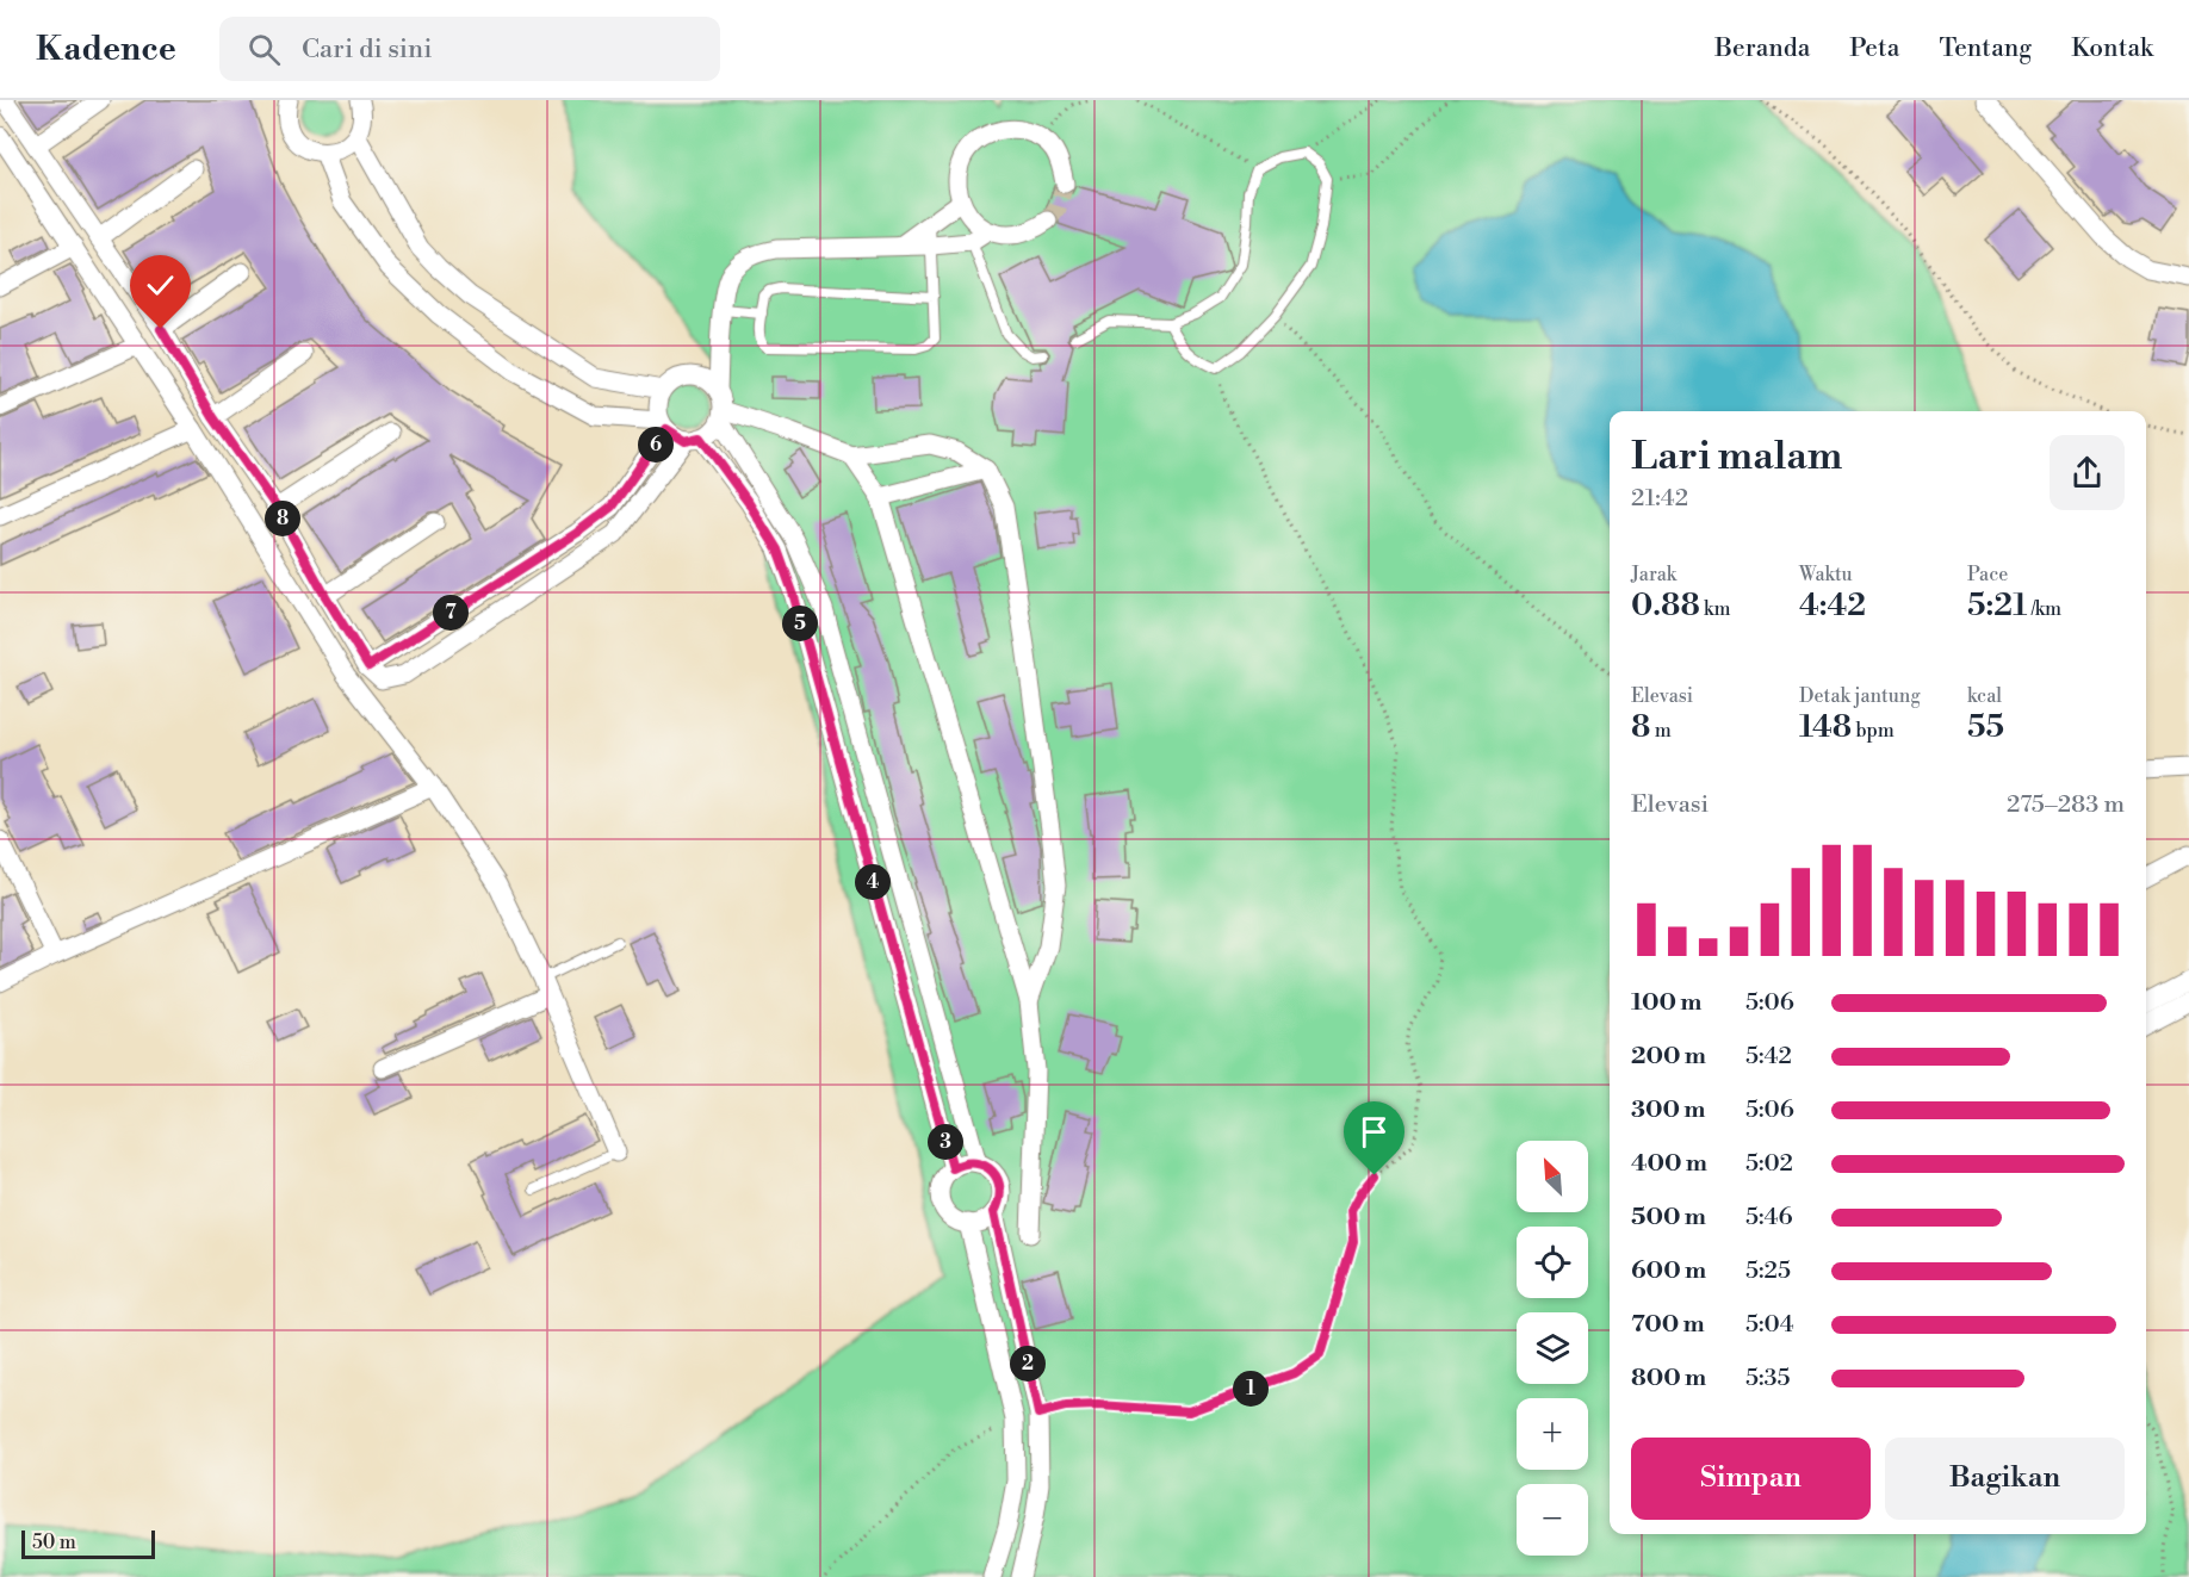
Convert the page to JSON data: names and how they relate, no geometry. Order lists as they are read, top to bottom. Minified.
{"scale_bar":"50 m","north":"top left","page":{"header":"Kadence","search":"Cari di sini","nav":["Beranda","Peta","Tentang","Kontak"],"heading":["Lari malam","21:42"],"pins":["6","8","7","5","4","3","2","1"],"stats":[["Jarak","0.88 km"],["Waktu","4:42"],["Pace","5:21 /km"],["Elevasi","8 m"],["Detak jantung","148 bpm"],["kcal","55"]],"chart":["Elevasi","275–283 m"],"list":[{"name":"100 m","note":"5:06"},{"name":"200 m","note":"5:42"},{"name":"300 m","note":"5:06"},{"name":"400 m","note":"5:02"},{"name":"500 m","note":"5:46"},{"name":"600 m","note":"5:25"},{"name":"700 m","note":"5:04"},{"name":"800 m","note":"5:35"}],"map_buttons":["+","−"],"buttons":["Simpan","Bagikan"],"scale":"50 m"}}
